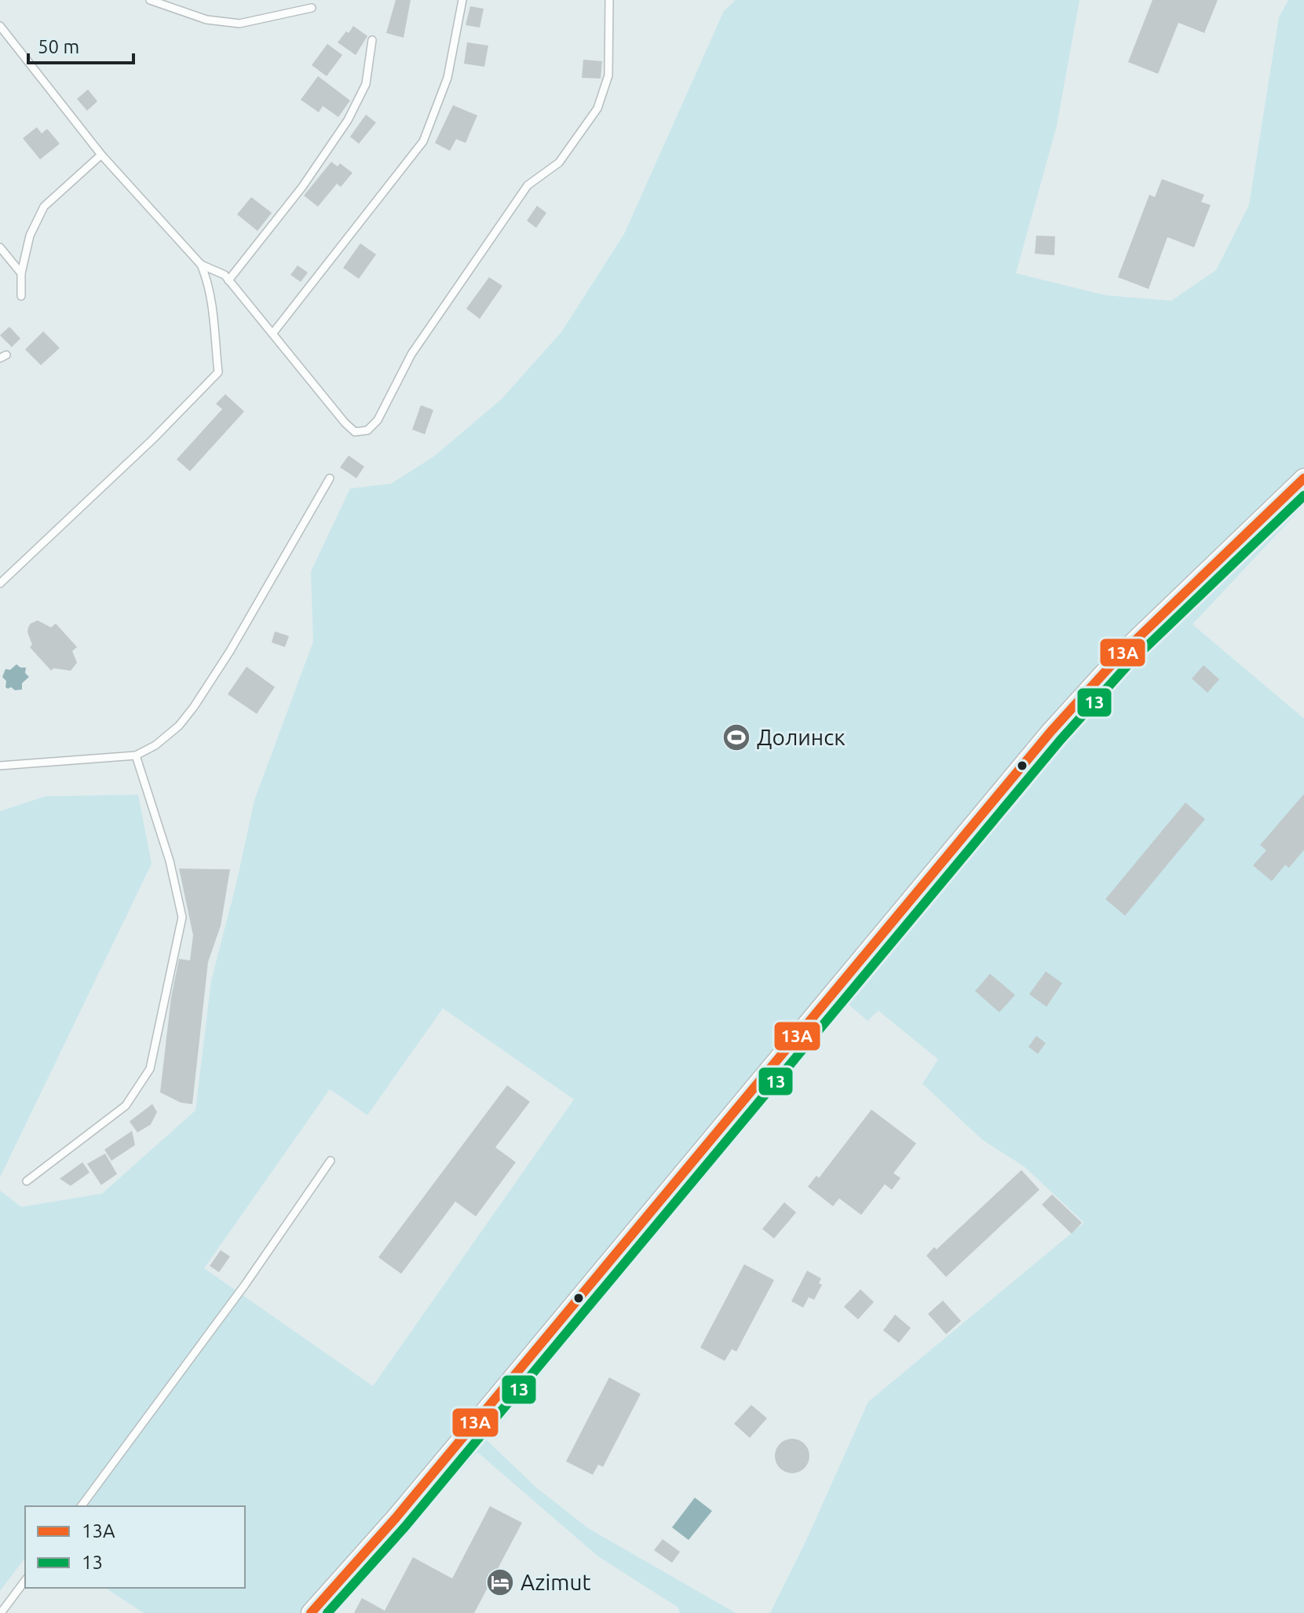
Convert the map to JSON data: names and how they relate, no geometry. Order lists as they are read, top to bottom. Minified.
{"places":{"sports":["Долинск"],"hotel":["Azimut"]},"lines":["transit line 13А","transit line 13"],"legend":["13А","13"],"scale_bar":"50 m"}
